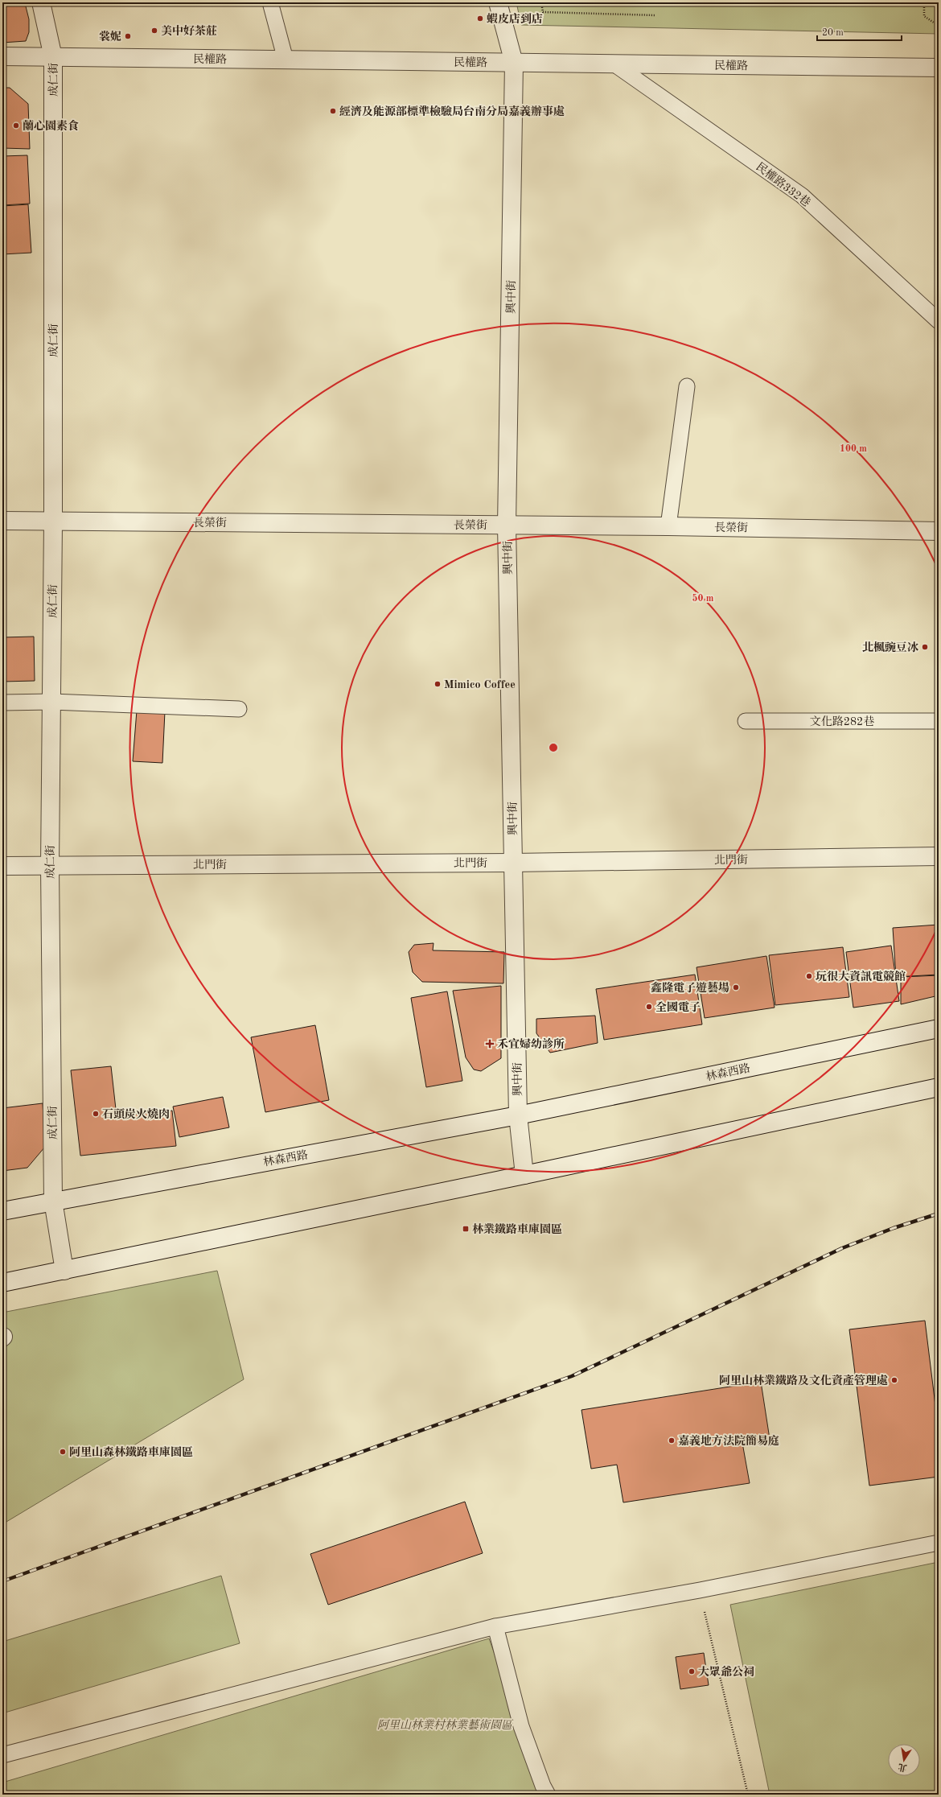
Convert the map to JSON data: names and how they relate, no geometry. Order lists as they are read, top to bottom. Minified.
{"streets":{"street":["民權路","成仁街","興中街","長榮街","北門街","林森西路"],"lane":["民權路332巷","文化路282巷"]},"crossings":[["民權路","成仁街"],["民權路","民權路332巷"],["民權路","興中街"],["成仁街","長榮街"],["成仁街","北門街"],["成仁街","林森西路"],["興中街","長榮街"],["興中街","北門街"],["興中街","林森西路"]],"parks":["阿里山林業村林業藝術園區"],"places":{"other":["蝦皮店到店","美中好茶莊","裳妮","經濟及能源部標準檢驗局台南分局嘉義辦事處","蘭心園素食","北楓豌豆冰","Mimico Coffee","玩很大資訊電競館","鑫隆電子遊藝場","全國電子","石頭炭火燒肉","阿里山林業鐵路及文化資產管理處","嘉義地方法院簡易庭","阿里山森林鐵路車庫園區","大眾爺公祠"],"health":["禾宜婦幼診所"],"transit":["林業鐵路車庫園區"]},"scale_bar":"20 m","north":"bottom","rings":["100 m","50 m"]}
